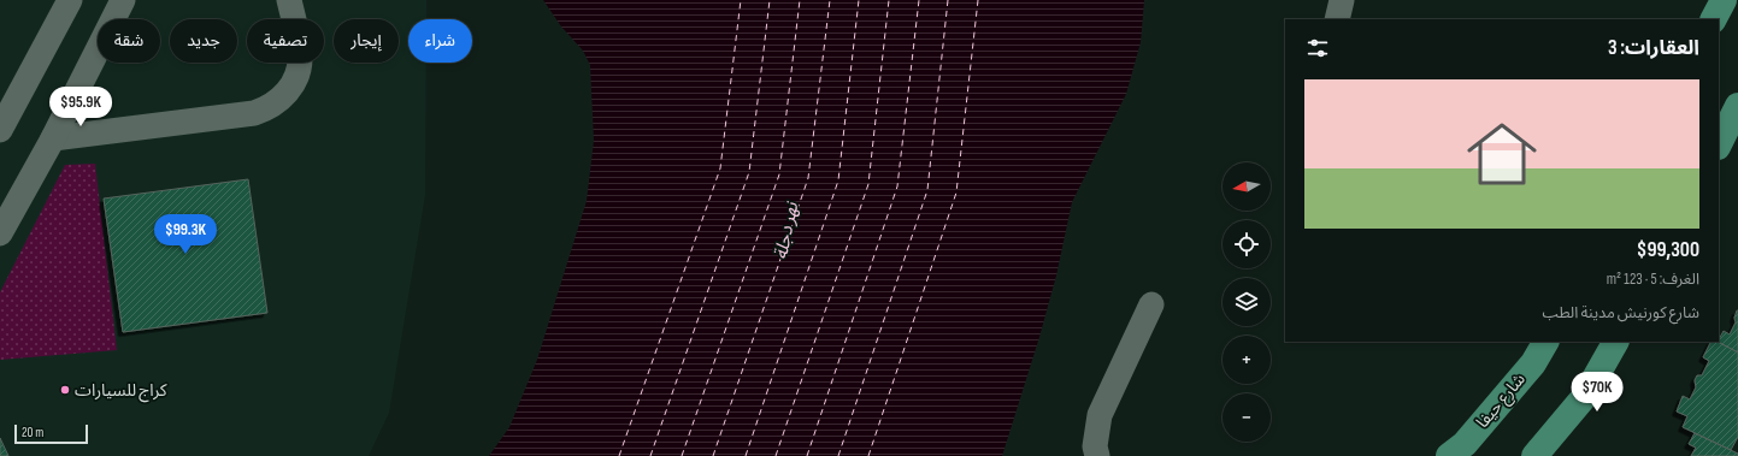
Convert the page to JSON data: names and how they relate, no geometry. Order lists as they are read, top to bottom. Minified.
{"streets":{"main road":["شارع حيفا"]},"water":["نهر دجلة"],"places":["كراج للسيارات"],"scale_bar":"20 m","north":"left","page":{"chip":["شراء","إيجار","تصفية","جديد","شقة"],"heading":"العقارات: 3","list":[{"name":"$99,300","note":"الغرف: 5 · 123 m² · شارع كورنيش مدينة الطب"}],"price":["$95.9K","$99.3K","$70K"],"map_buttons":["+","−"],"scale":"20 m"}}
